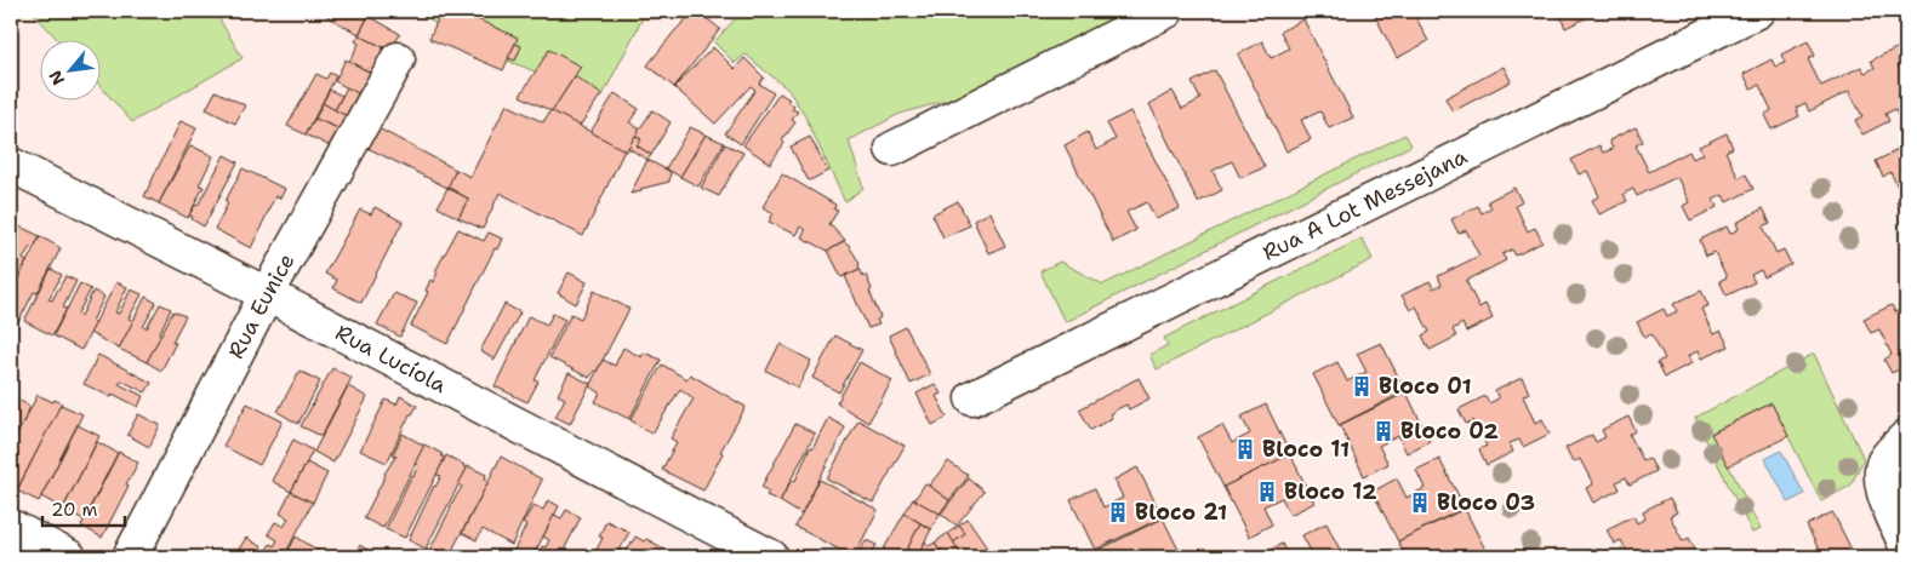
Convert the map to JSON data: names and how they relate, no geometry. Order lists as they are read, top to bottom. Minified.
{"streets":{"street":["Rua A Lot Messejana","Rua Eunice","Rua Lucíola"]},"crossings":[["Rua Eunice","Rua Lucíola"]],"places":{"building":["Bloco 01","Bloco 02","Bloco 11","Bloco 12","Bloco 03","Bloco 21"]},"scale_bar":"20 m","north":"bottom left"}
